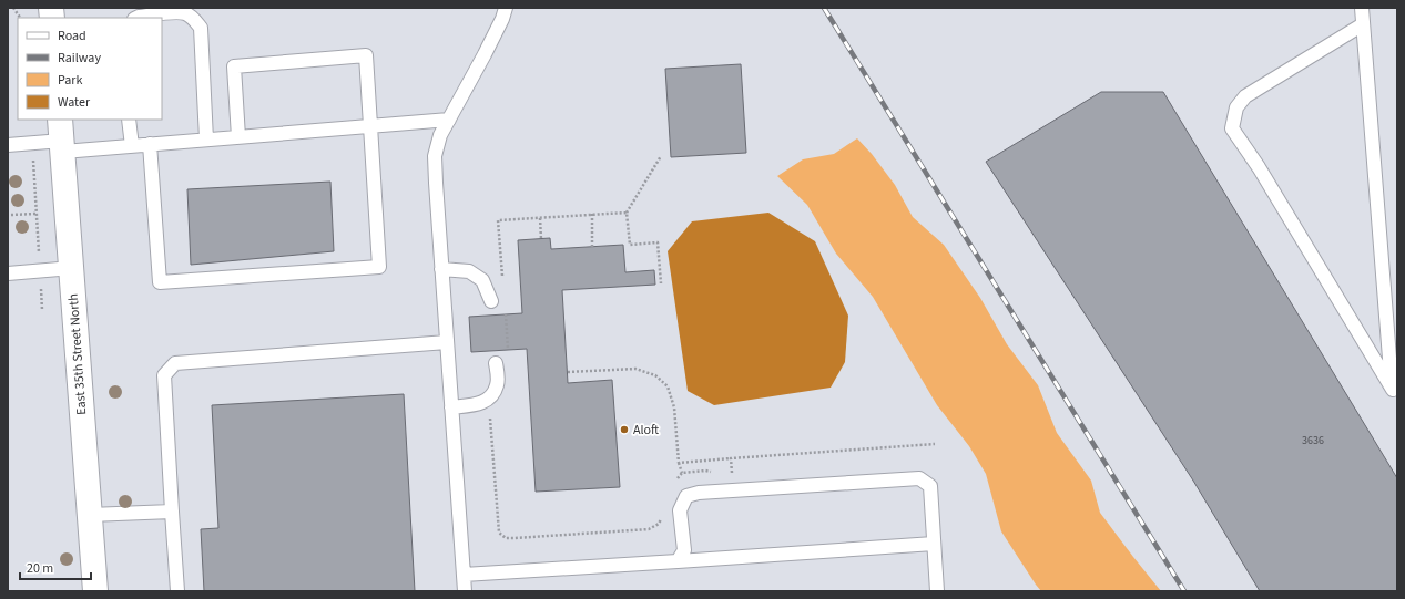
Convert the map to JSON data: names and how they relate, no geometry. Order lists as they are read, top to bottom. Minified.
{"streets":{"street":["East 35th Street North"]},"places":["Aloft"],"house_numbers":["3636"],"legend":["Road","Railway","Park","Water"],"scale_bar":"20 m"}
